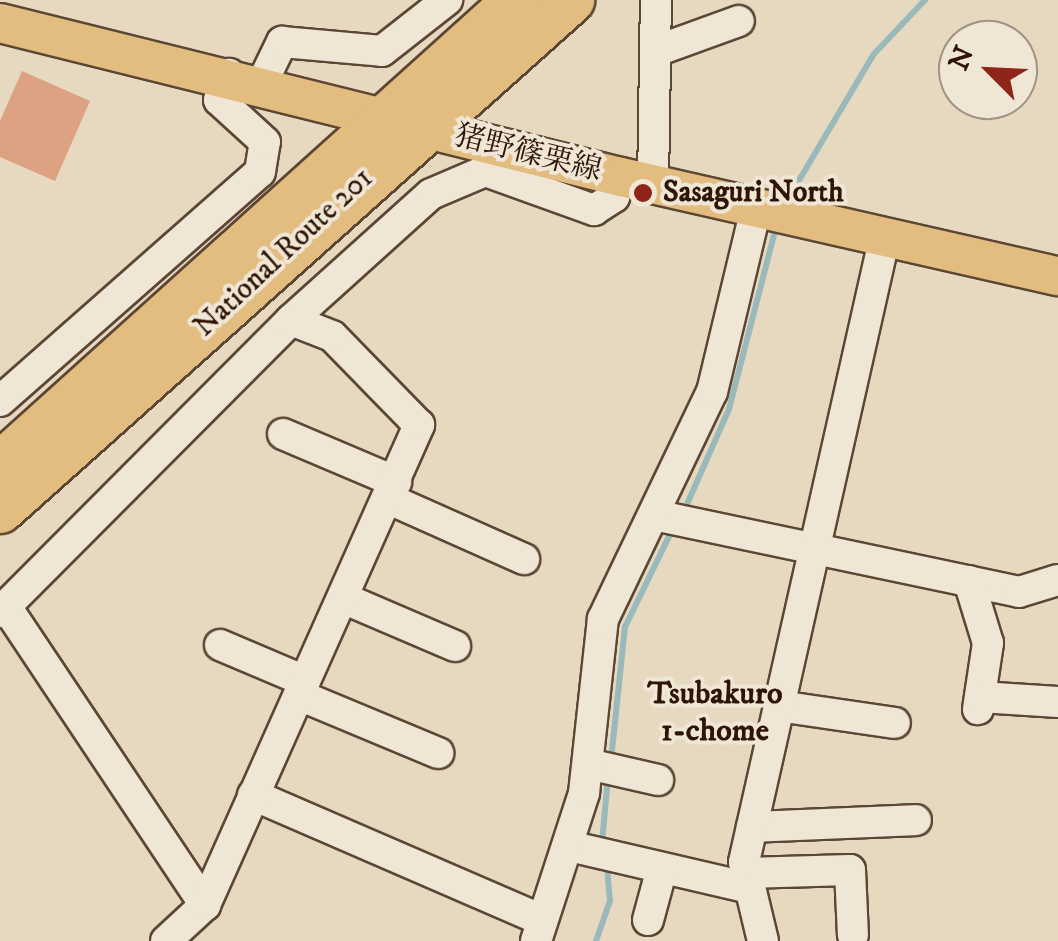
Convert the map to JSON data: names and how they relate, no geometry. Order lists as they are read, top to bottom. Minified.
{"streets":{"highway":["National Route 201"],"main road":["猪野篠栗線"]},"crossings":[["猪野篠栗線","National Route 201"]],"districts":["Tsubakuro 1-chome"],"places":["Sasaguri North"],"north":"top left"}
